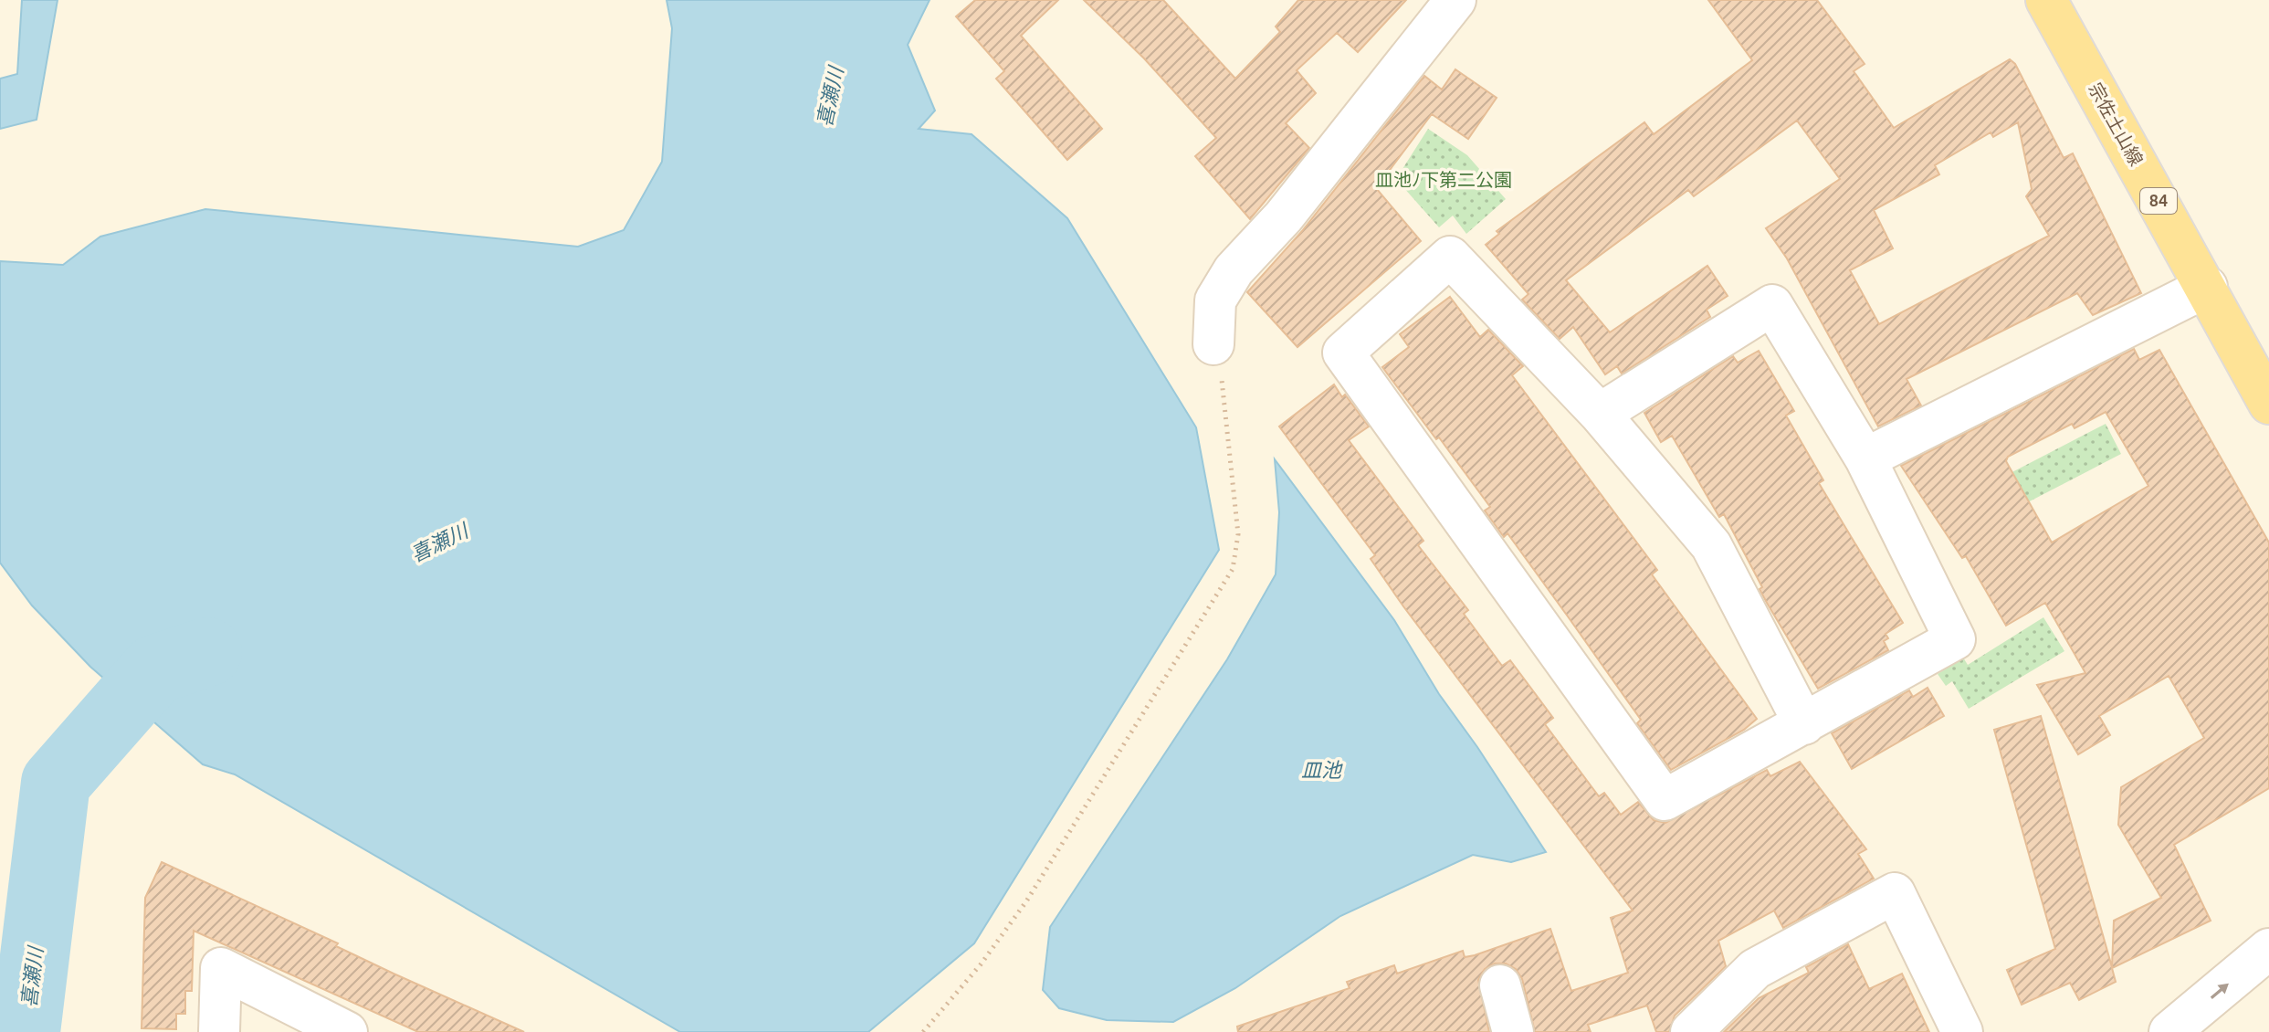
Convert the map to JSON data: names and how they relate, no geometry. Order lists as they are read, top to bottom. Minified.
{"streets":{"main road":["宗佐土山線","84"]},"water":["喜瀬川","皿池"],"parks":["皿池ﾉ下第二公園"]}
